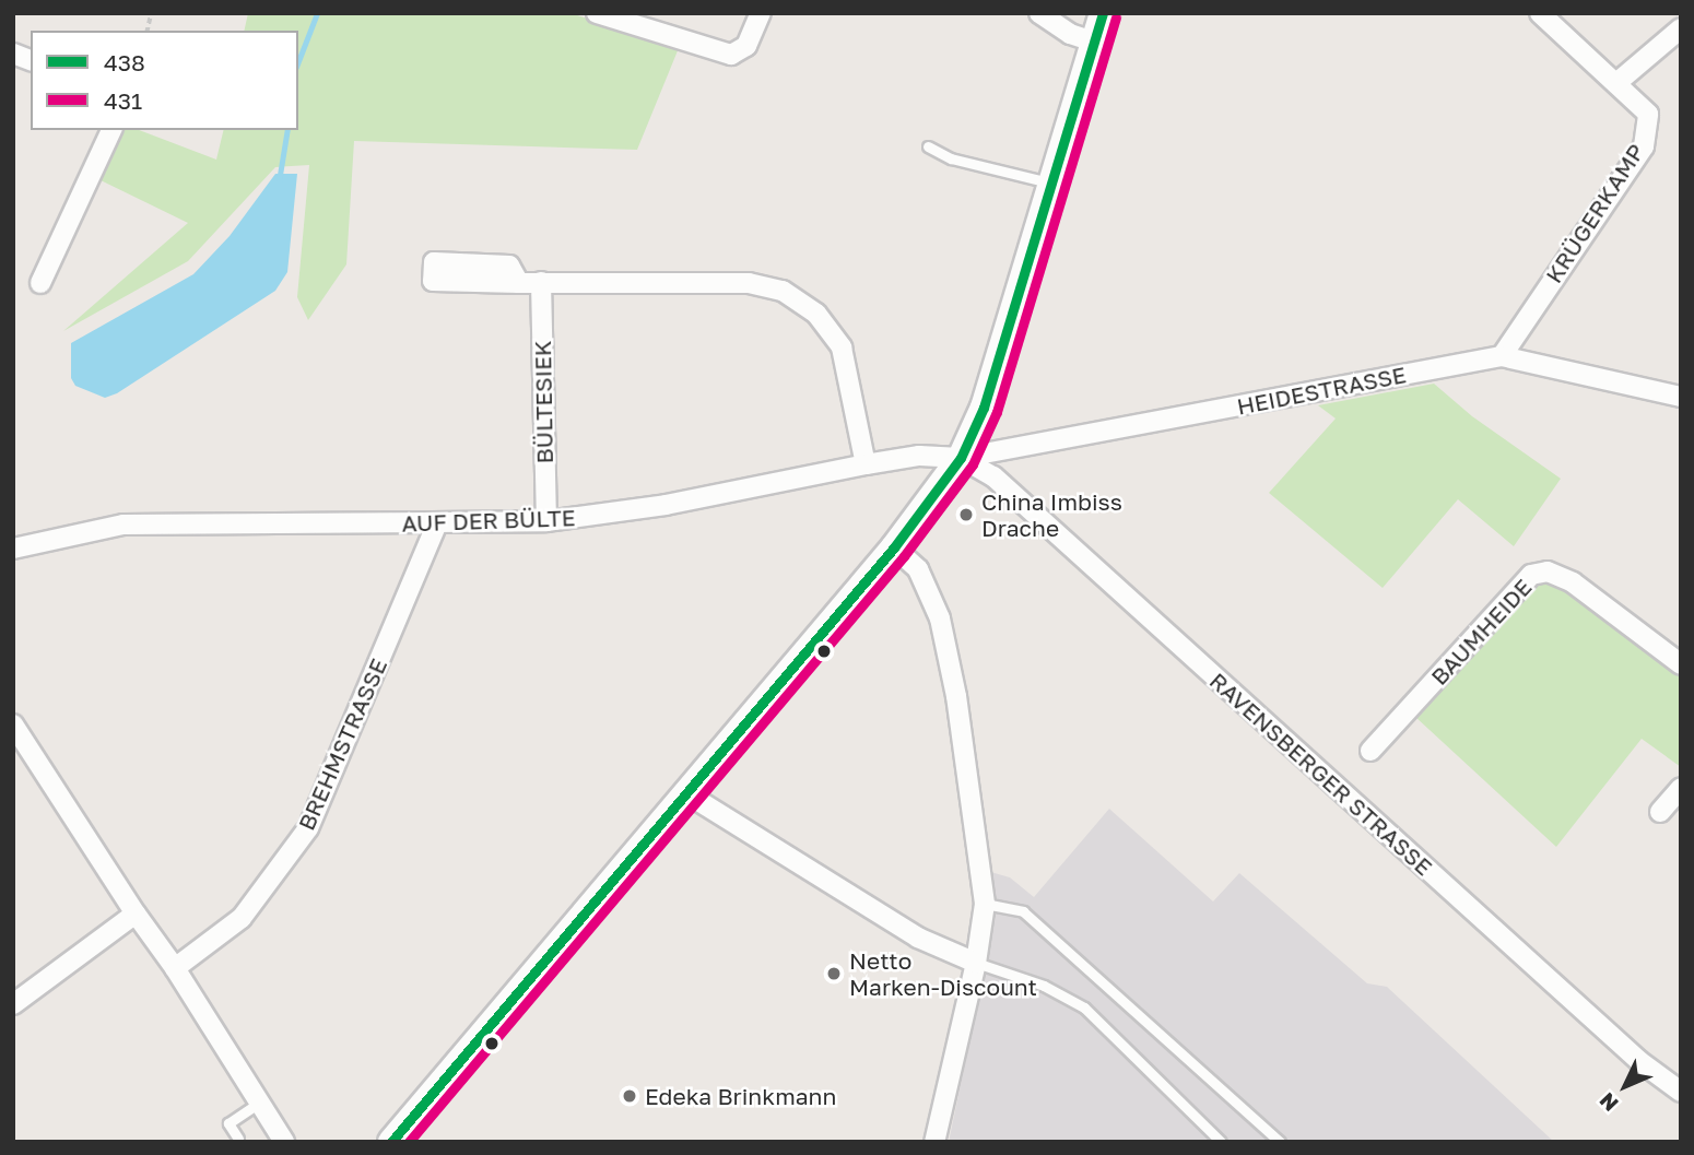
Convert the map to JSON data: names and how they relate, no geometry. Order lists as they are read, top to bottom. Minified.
{"streets":{"street":["KRÜGERKAMP","HEIDESTRASSE","BÜLTESIEK","AUF DER BÜLTE","BAUMHEIDE","BREHMSTRASSE","RAVENSBERGER STRASSE"]},"crossings":[["KRÜGERKAMP","HEIDESTRASSE"],["HEIDESTRASSE","AUF DER BÜLTE"],["HEIDESTRASSE","RAVENSBERGER STRASSE"],["BÜLTESIEK","AUF DER BÜLTE"],["AUF DER BÜLTE","BREHMSTRASSE"],["AUF DER BÜLTE","RAVENSBERGER STRASSE"]],"places":["China Imbiss Drache","Netto Marken-Discount","Edeka Brinkmann"],"lines":["transit line 438","transit line 431"],"legend":["438","431"],"north":"bottom left"}
